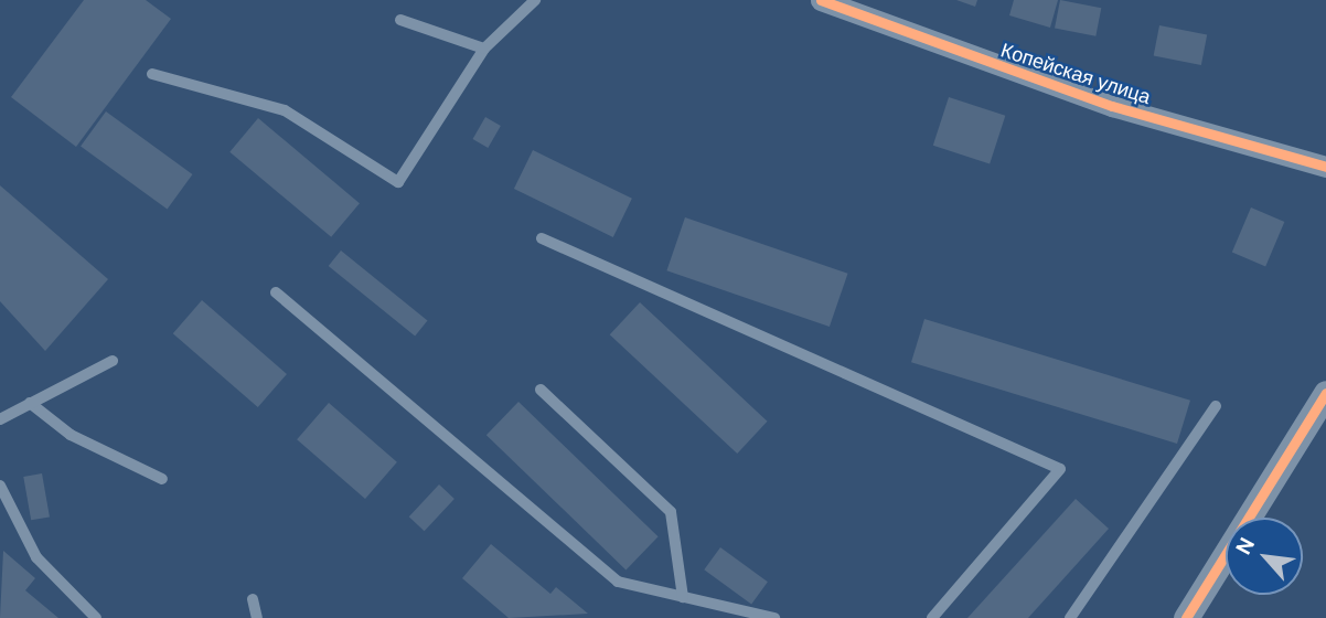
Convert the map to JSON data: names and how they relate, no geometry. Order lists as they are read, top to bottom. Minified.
{"streets":{"street":["Копейская улица"]},"north":"top left"}
